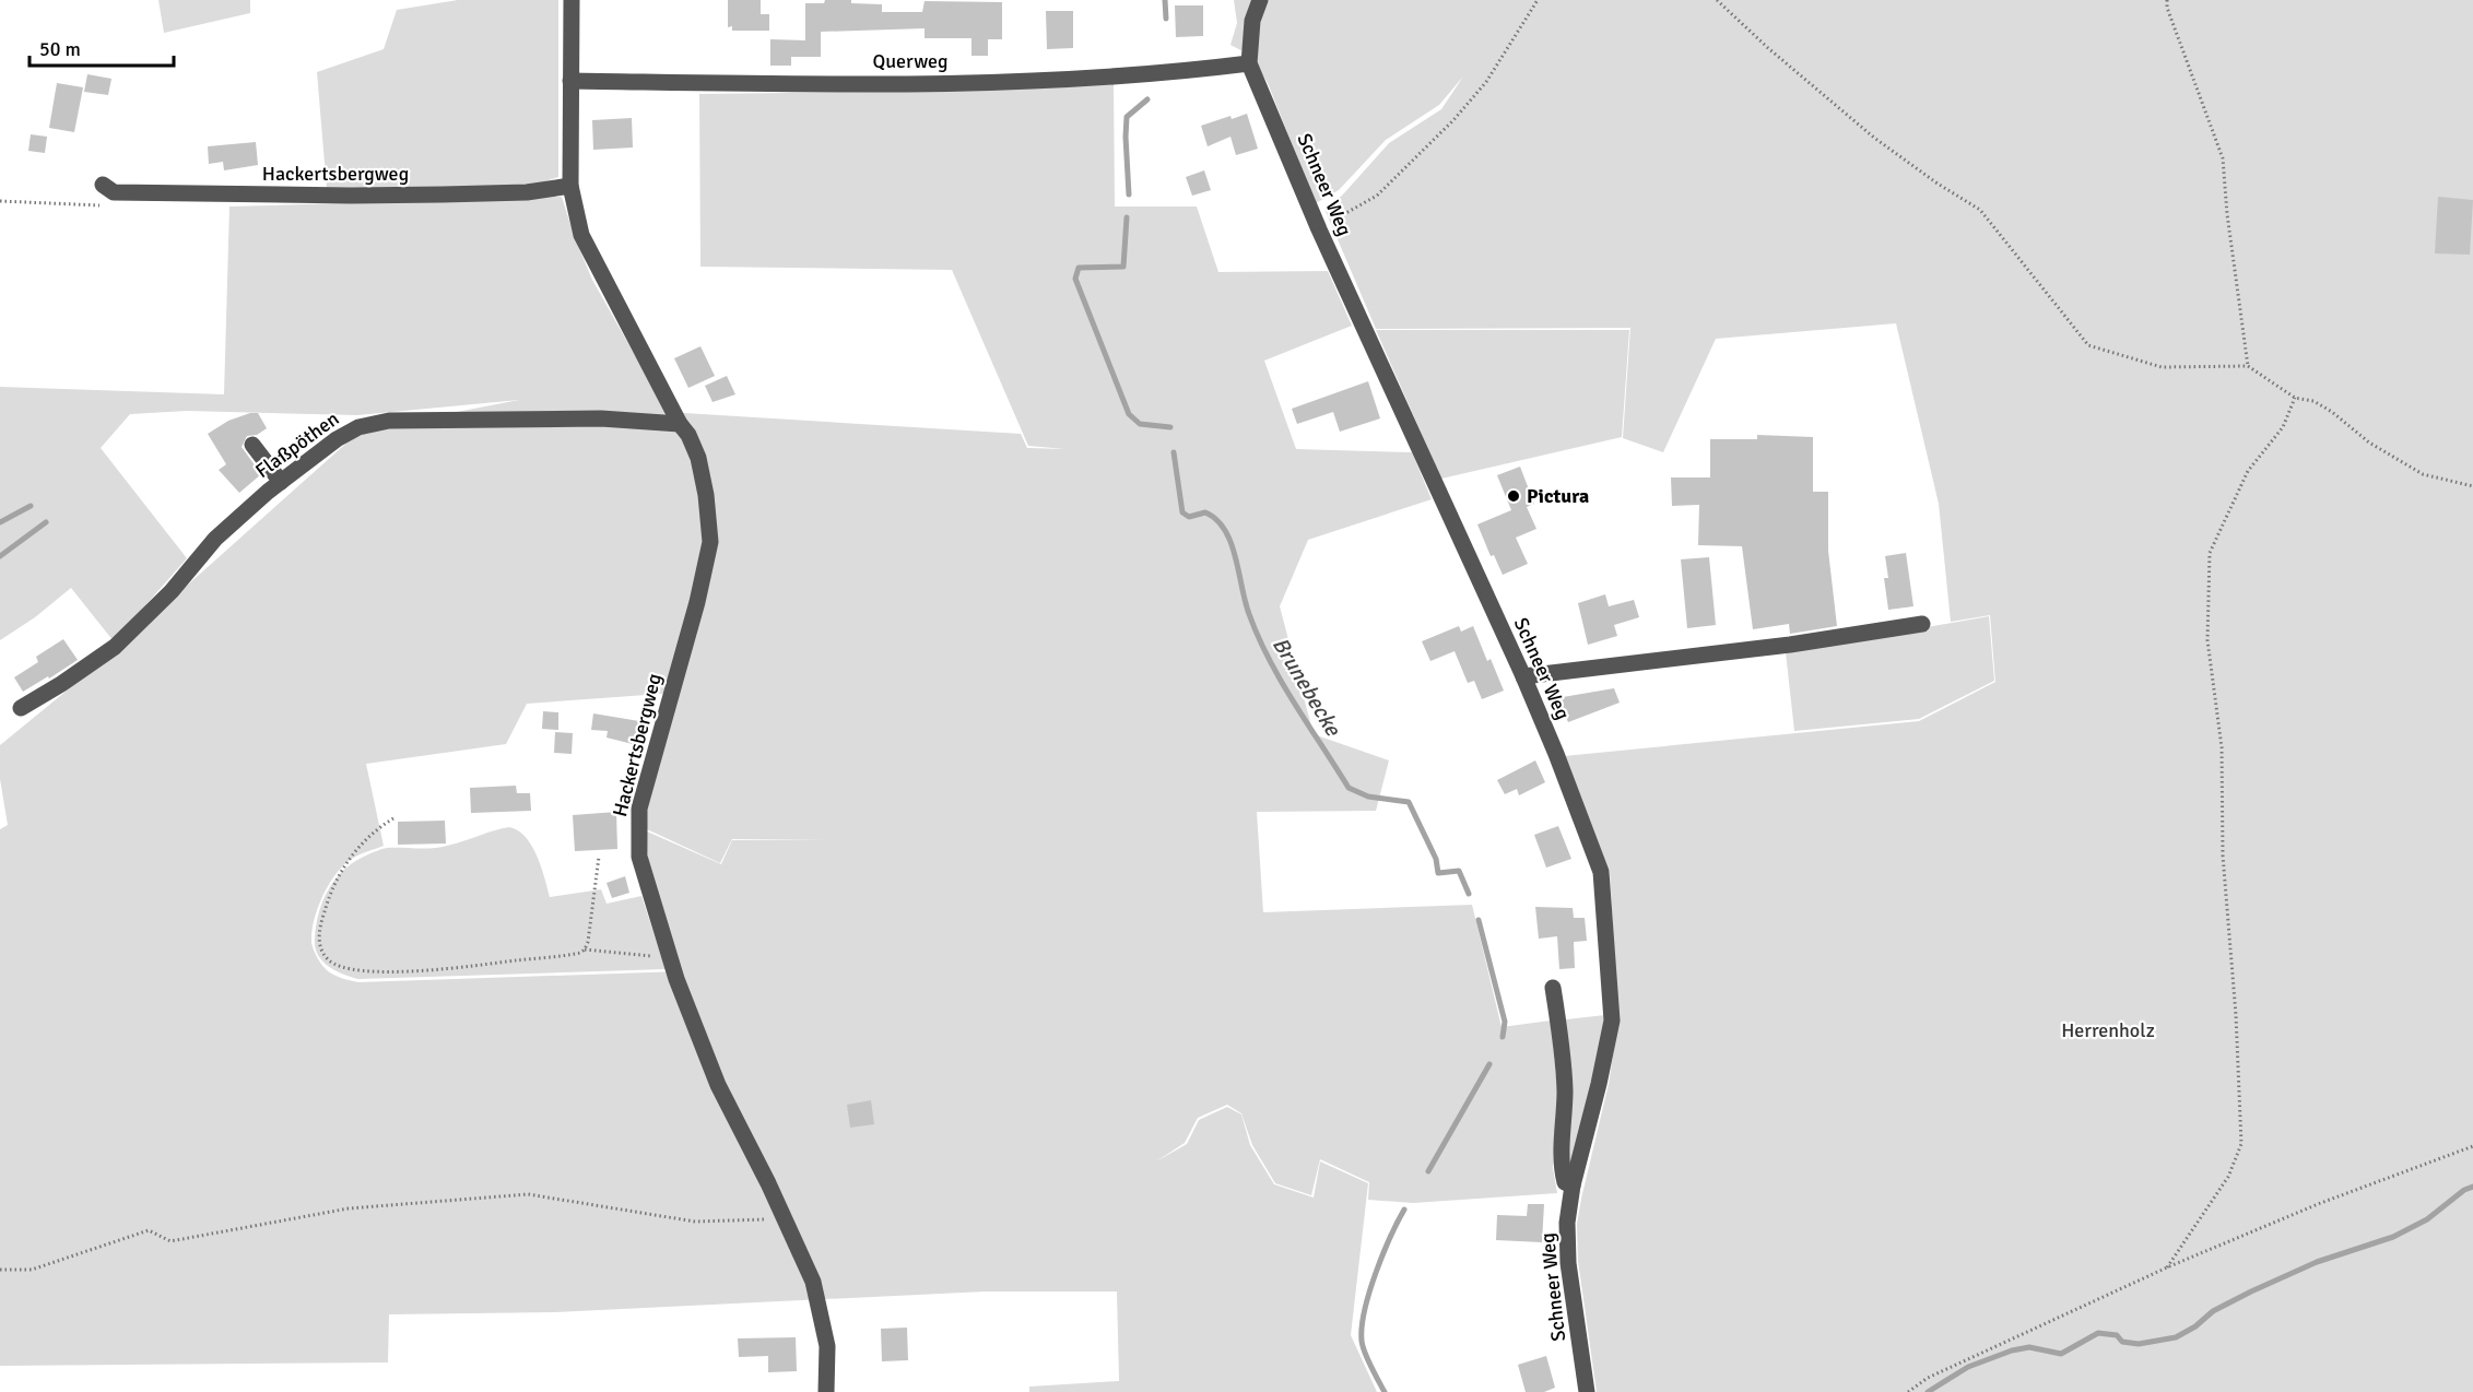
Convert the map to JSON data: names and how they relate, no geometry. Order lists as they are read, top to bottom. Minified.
{"streets":{"street":["Querweg","Hackertsbergweg","Schneer Weg","Flaßpöthen"]},"crossings":[["Querweg","Hackertsbergweg"],["Querweg","Schneer Weg"],["Hackertsbergweg","Flaßpöthen"]],"water":["Brunebecke"],"parks":["Herrenholz"],"places":["Pictura"],"scale_bar":"50 m"}
